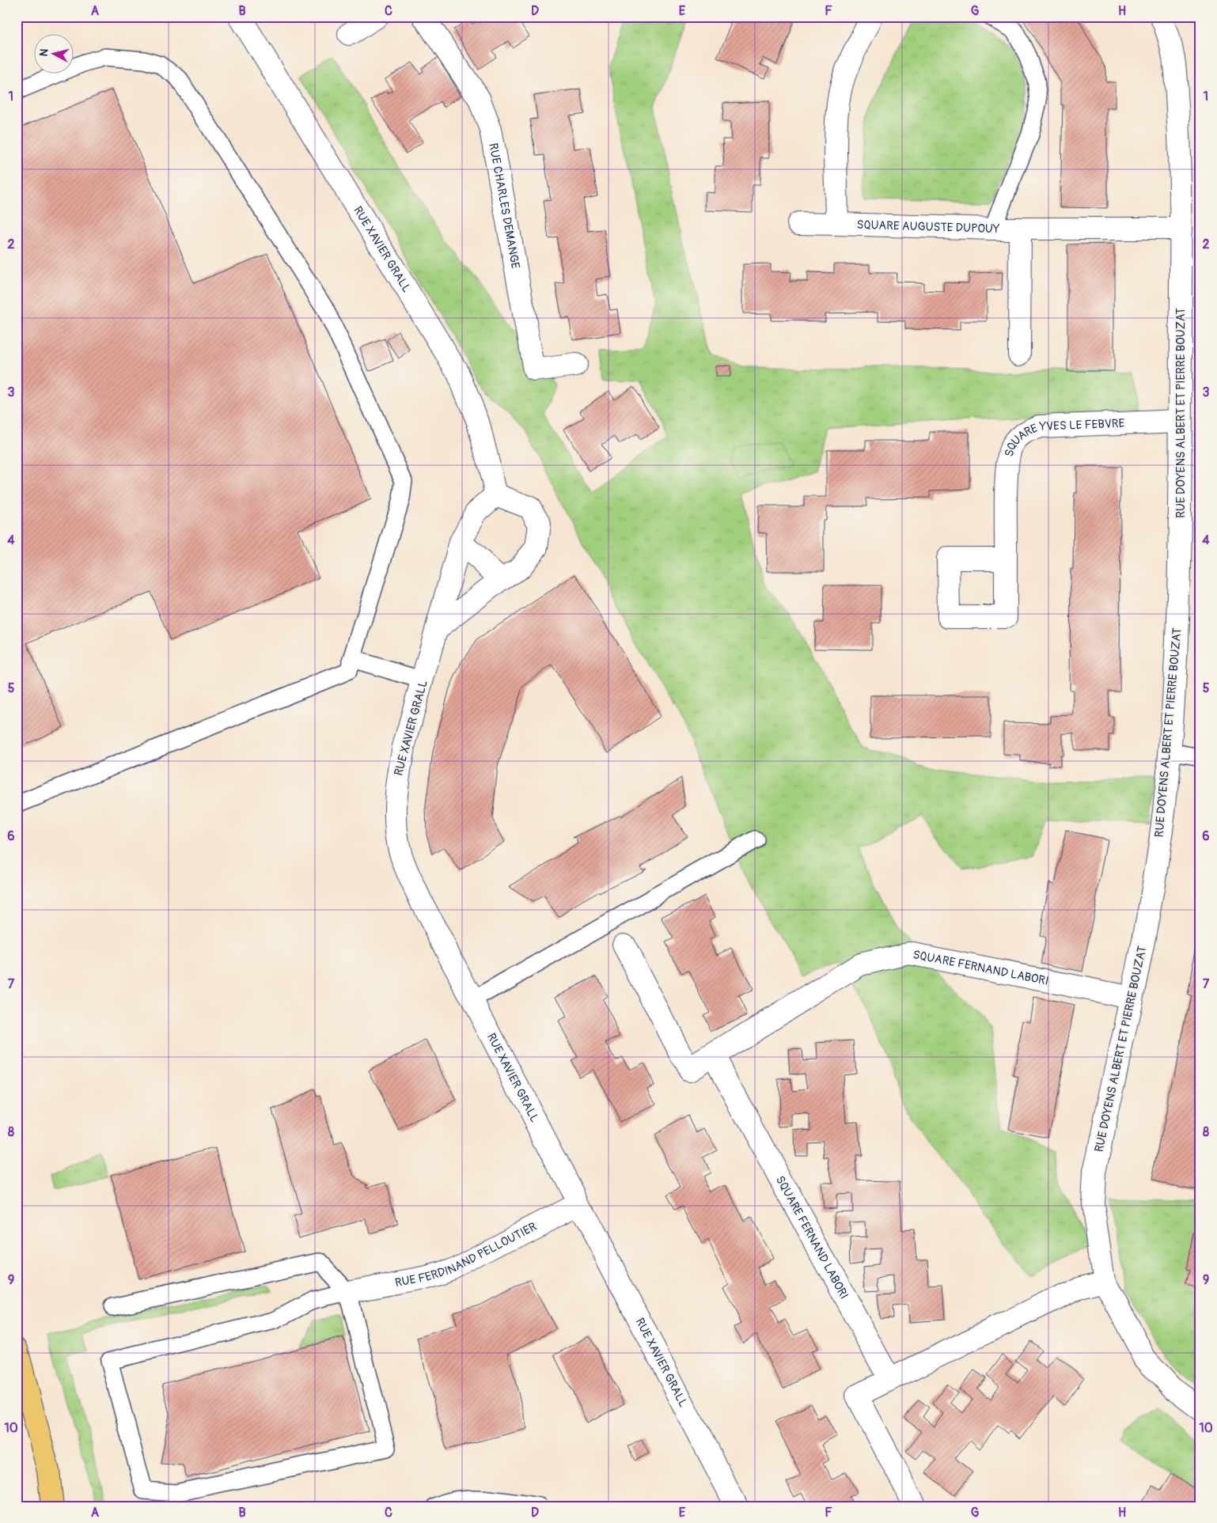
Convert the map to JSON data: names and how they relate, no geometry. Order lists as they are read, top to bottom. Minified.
{"streets":{"street":["RUE CHARLES DEMANGE","SQUARE AUGUSTE DUPOUY","RUE XAVIER GRALL","RUE DOYENS ALBERT ET PIERRE BOUZAT","SQUARE YVES LE FEBVRE","SQUARE FERNAND LABORI","RUE FERDINAND PELLOUTIER"]},"crossings":[["SQUARE AUGUSTE DUPOUY","RUE DOYENS ALBERT ET PIERRE BOUZAT"],["RUE XAVIER GRALL","RUE FERDINAND PELLOUTIER"],["RUE DOYENS ALBERT ET PIERRE BOUZAT","SQUARE YVES LE FEBVRE"],["RUE DOYENS ALBERT ET PIERRE BOUZAT","SQUARE FERNAND LABORI"]],"north":"left","grid":{"columns":["A","B","C","D","E","F","G","H"],"rows":["1","2","3","4","5","6","7","8","9","10"]}}
